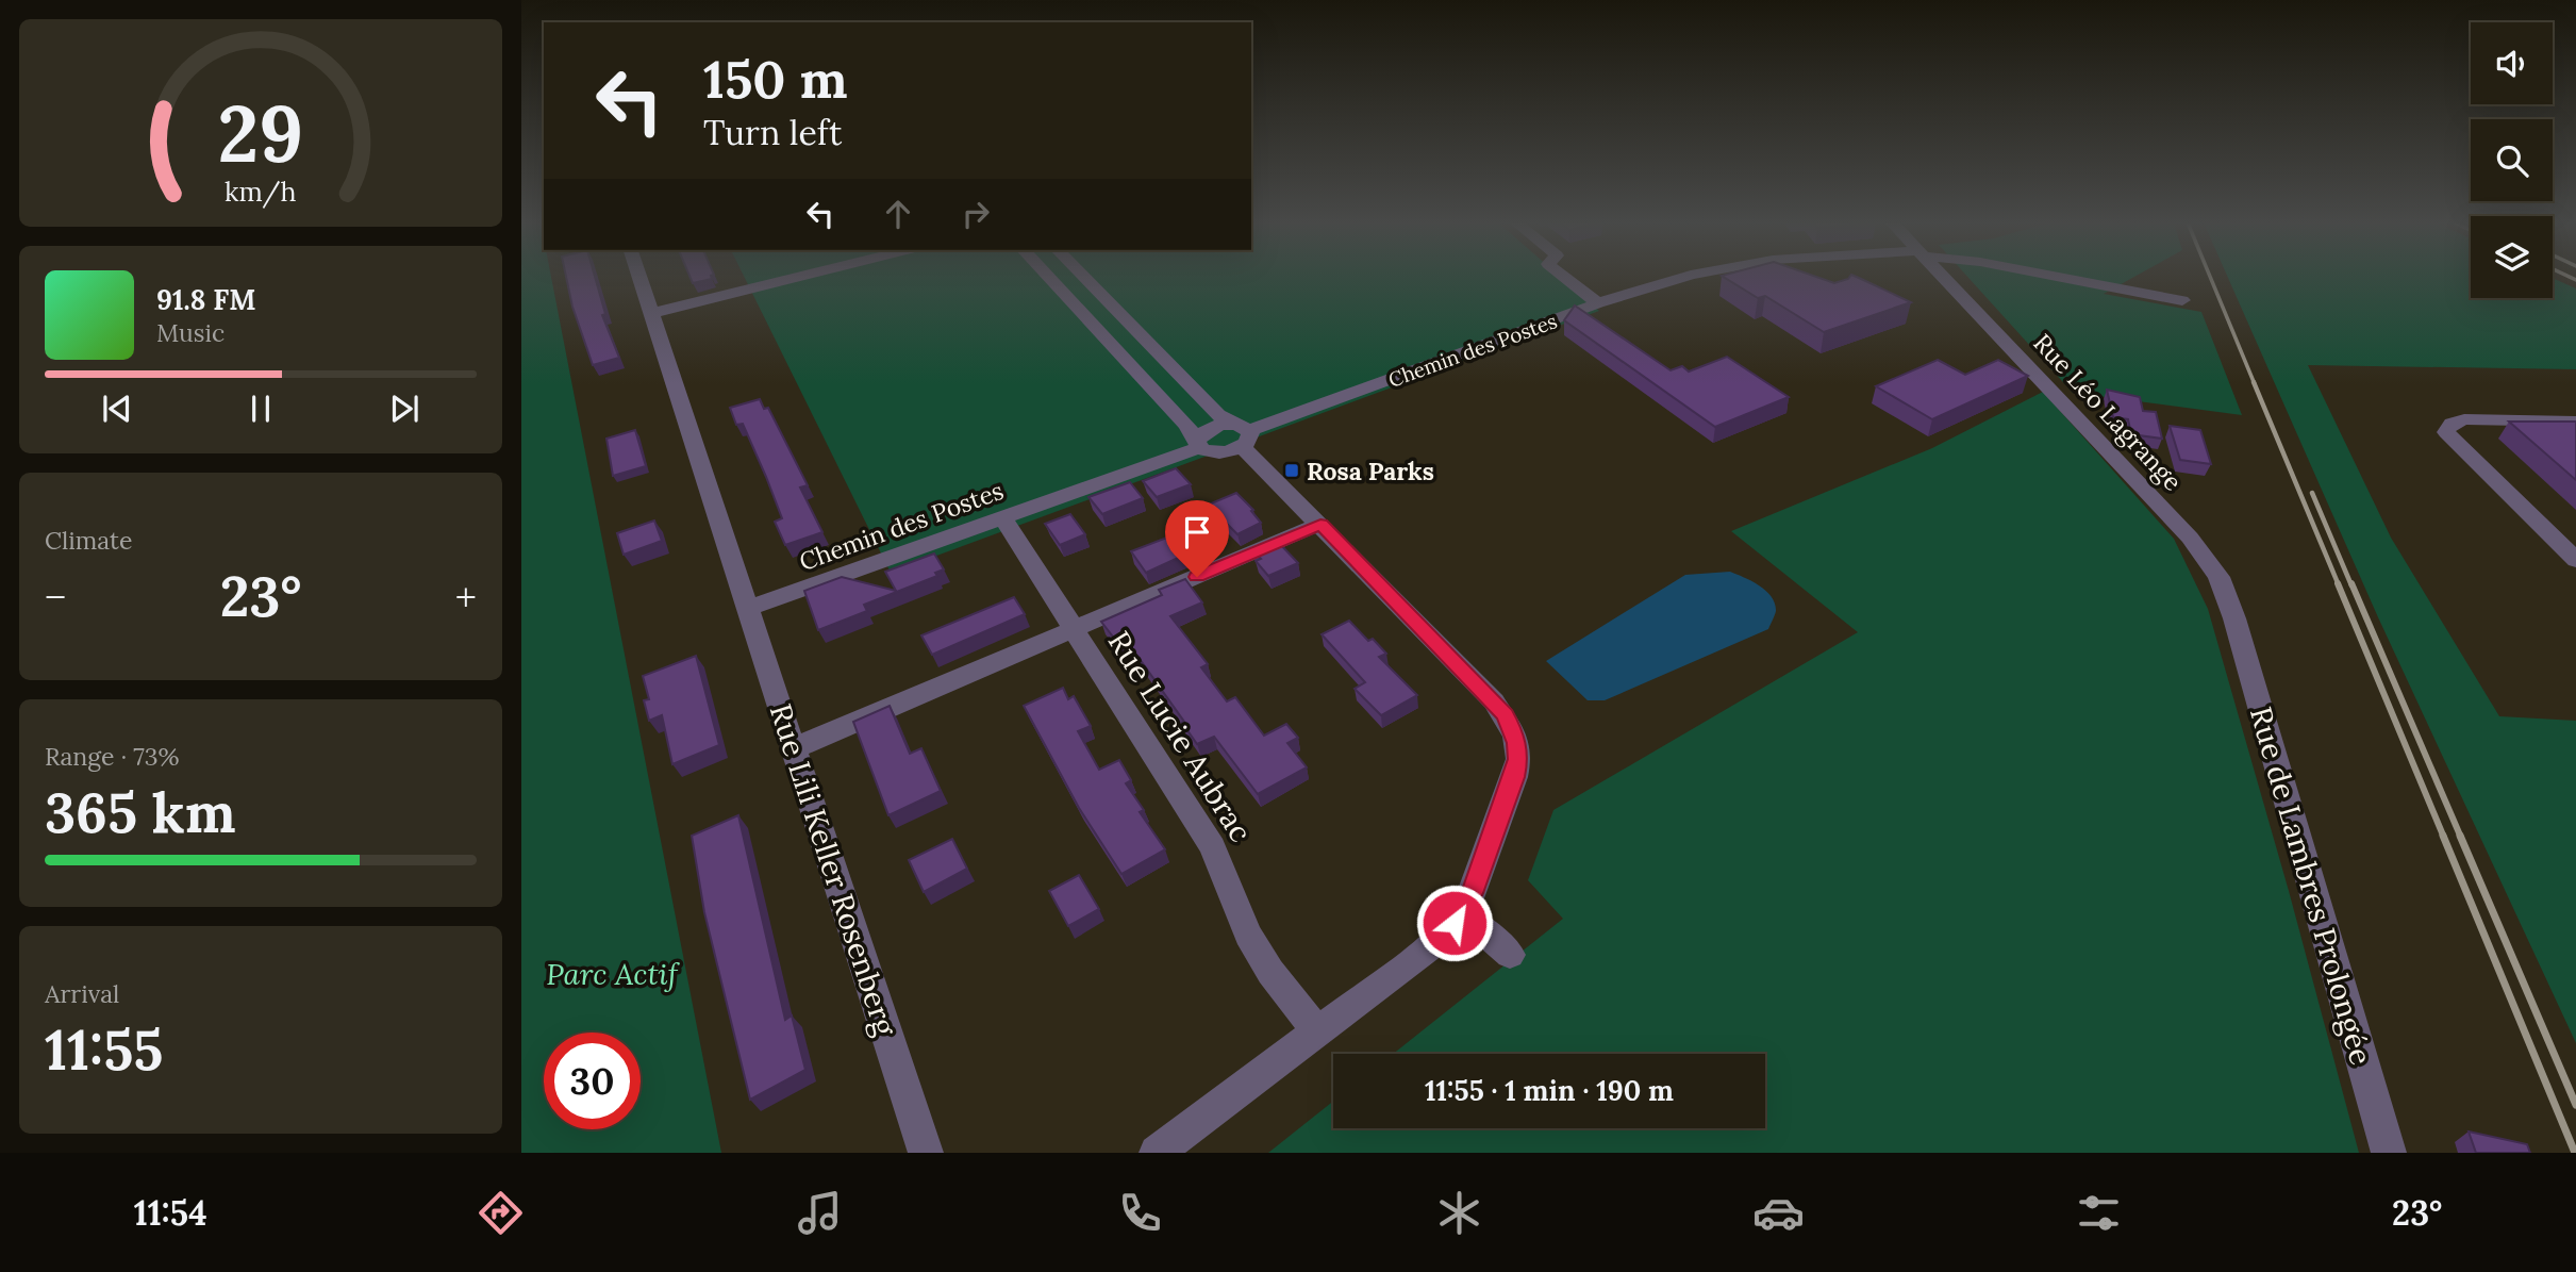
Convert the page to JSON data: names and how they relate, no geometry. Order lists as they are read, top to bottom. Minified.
{"streets":{"street":["Chemin des Postes","Rue Léo Lagrange","Rue Lucie Aubrac","Rue Lili Keller Rosenberg","Rue de Lambres Prolongée"]},"crossings":[["Chemin des Postes","Rue Lucie Aubrac"],["Chemin des Postes","Rue Lili Keller Rosenberg"],["Rue Léo Lagrange","Rue de Lambres Prolongée"]],"parks":["Parc Actif"],"places":{"transit":["Rosa Parks"]},"page":{"turn":["150 m","Turn left"],"song":["91.8 FM","Music"],"tile":["Climate",["Range · 73%","365 km"],["Arrival","11:55"]],"heat":["−","23°","+"],"limit":"30","trip":"11:55 · 1 min · 190 m","tabs":["11:54","23°"],"gauge":["29","km/h"]}}
